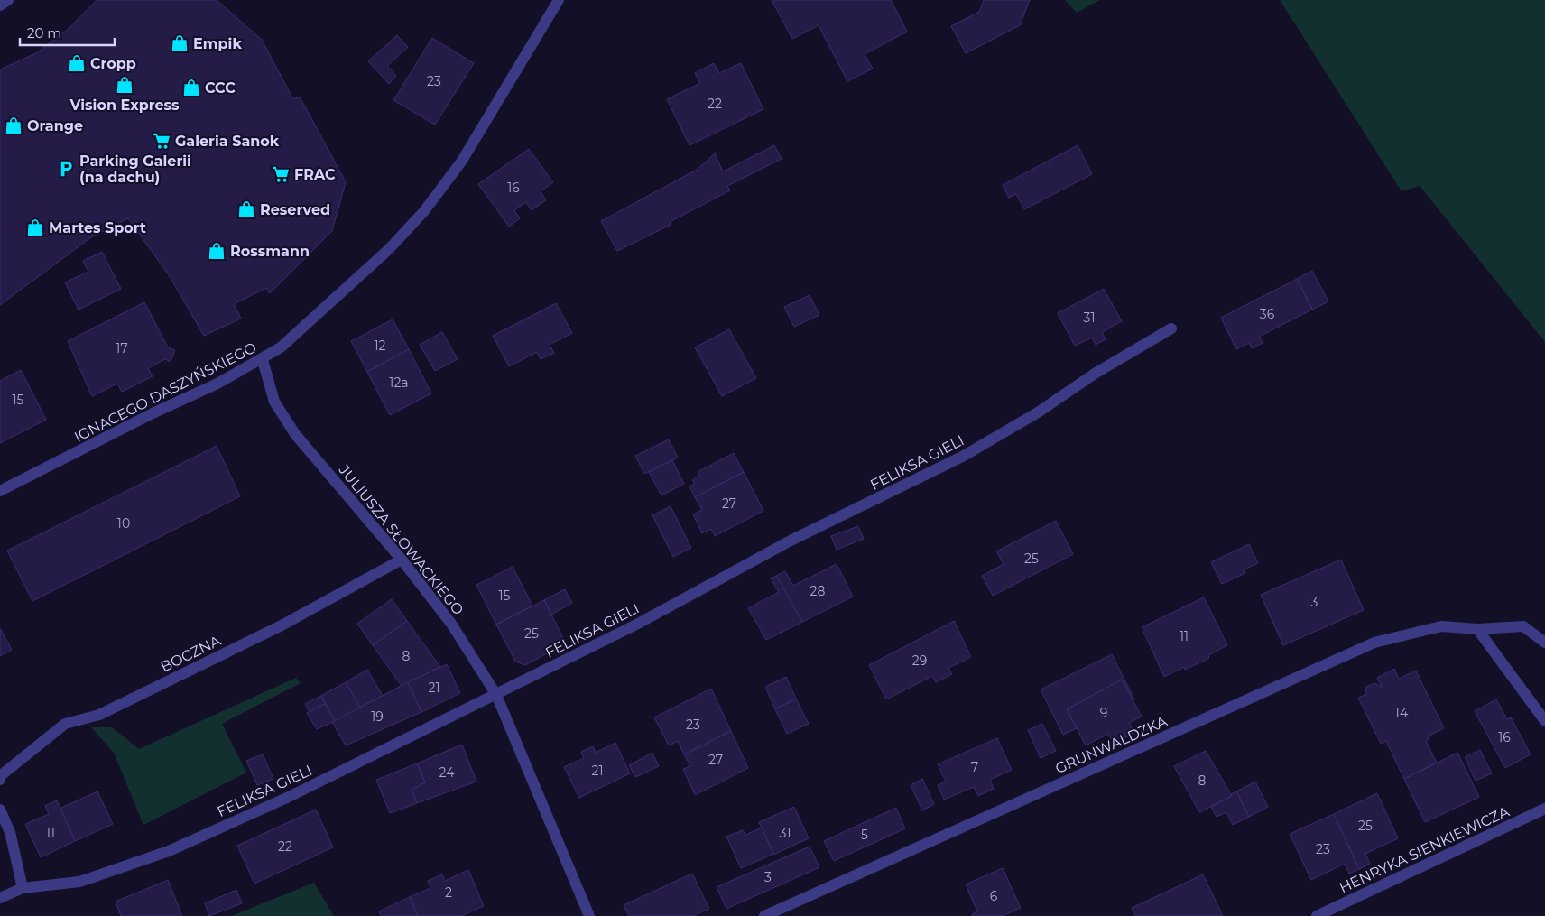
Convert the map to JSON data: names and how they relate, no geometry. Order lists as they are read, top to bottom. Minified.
{"streets":{"street":["IGNACEGO DASZYŃSKIEGO","FELIKSA GIELI","JULIUSZA SŁOWACKIEGO","BOCZNA","GRUNWALDZKA","HENRYKA SIENKIEWICZA"]},"crossings":[["IGNACEGO DASZYŃSKIEGO","JULIUSZA SŁOWACKIEGO"],["FELIKSA GIELI","JULIUSZA SŁOWACKIEGO"],["JULIUSZA SŁOWACKIEGO","BOCZNA"]],"places":{"shop":["Empik","Cropp","Vision Express","CCC","Orange","Reserved","Martes Sport","Rossmann"],"supermarket":["Galeria Sanok","FRAC"],"parking":["Parking Galerii (na dachu)"]},"house_numbers":["23","22","16","36","31","12","17","12a","15","27","10","25","28","15","13","25","11","8","29","21","9","14","19","23","16","27","7","21","24","8","25","11","31","5","22","23","3","2","6"],"scale_bar":"20 m"}
